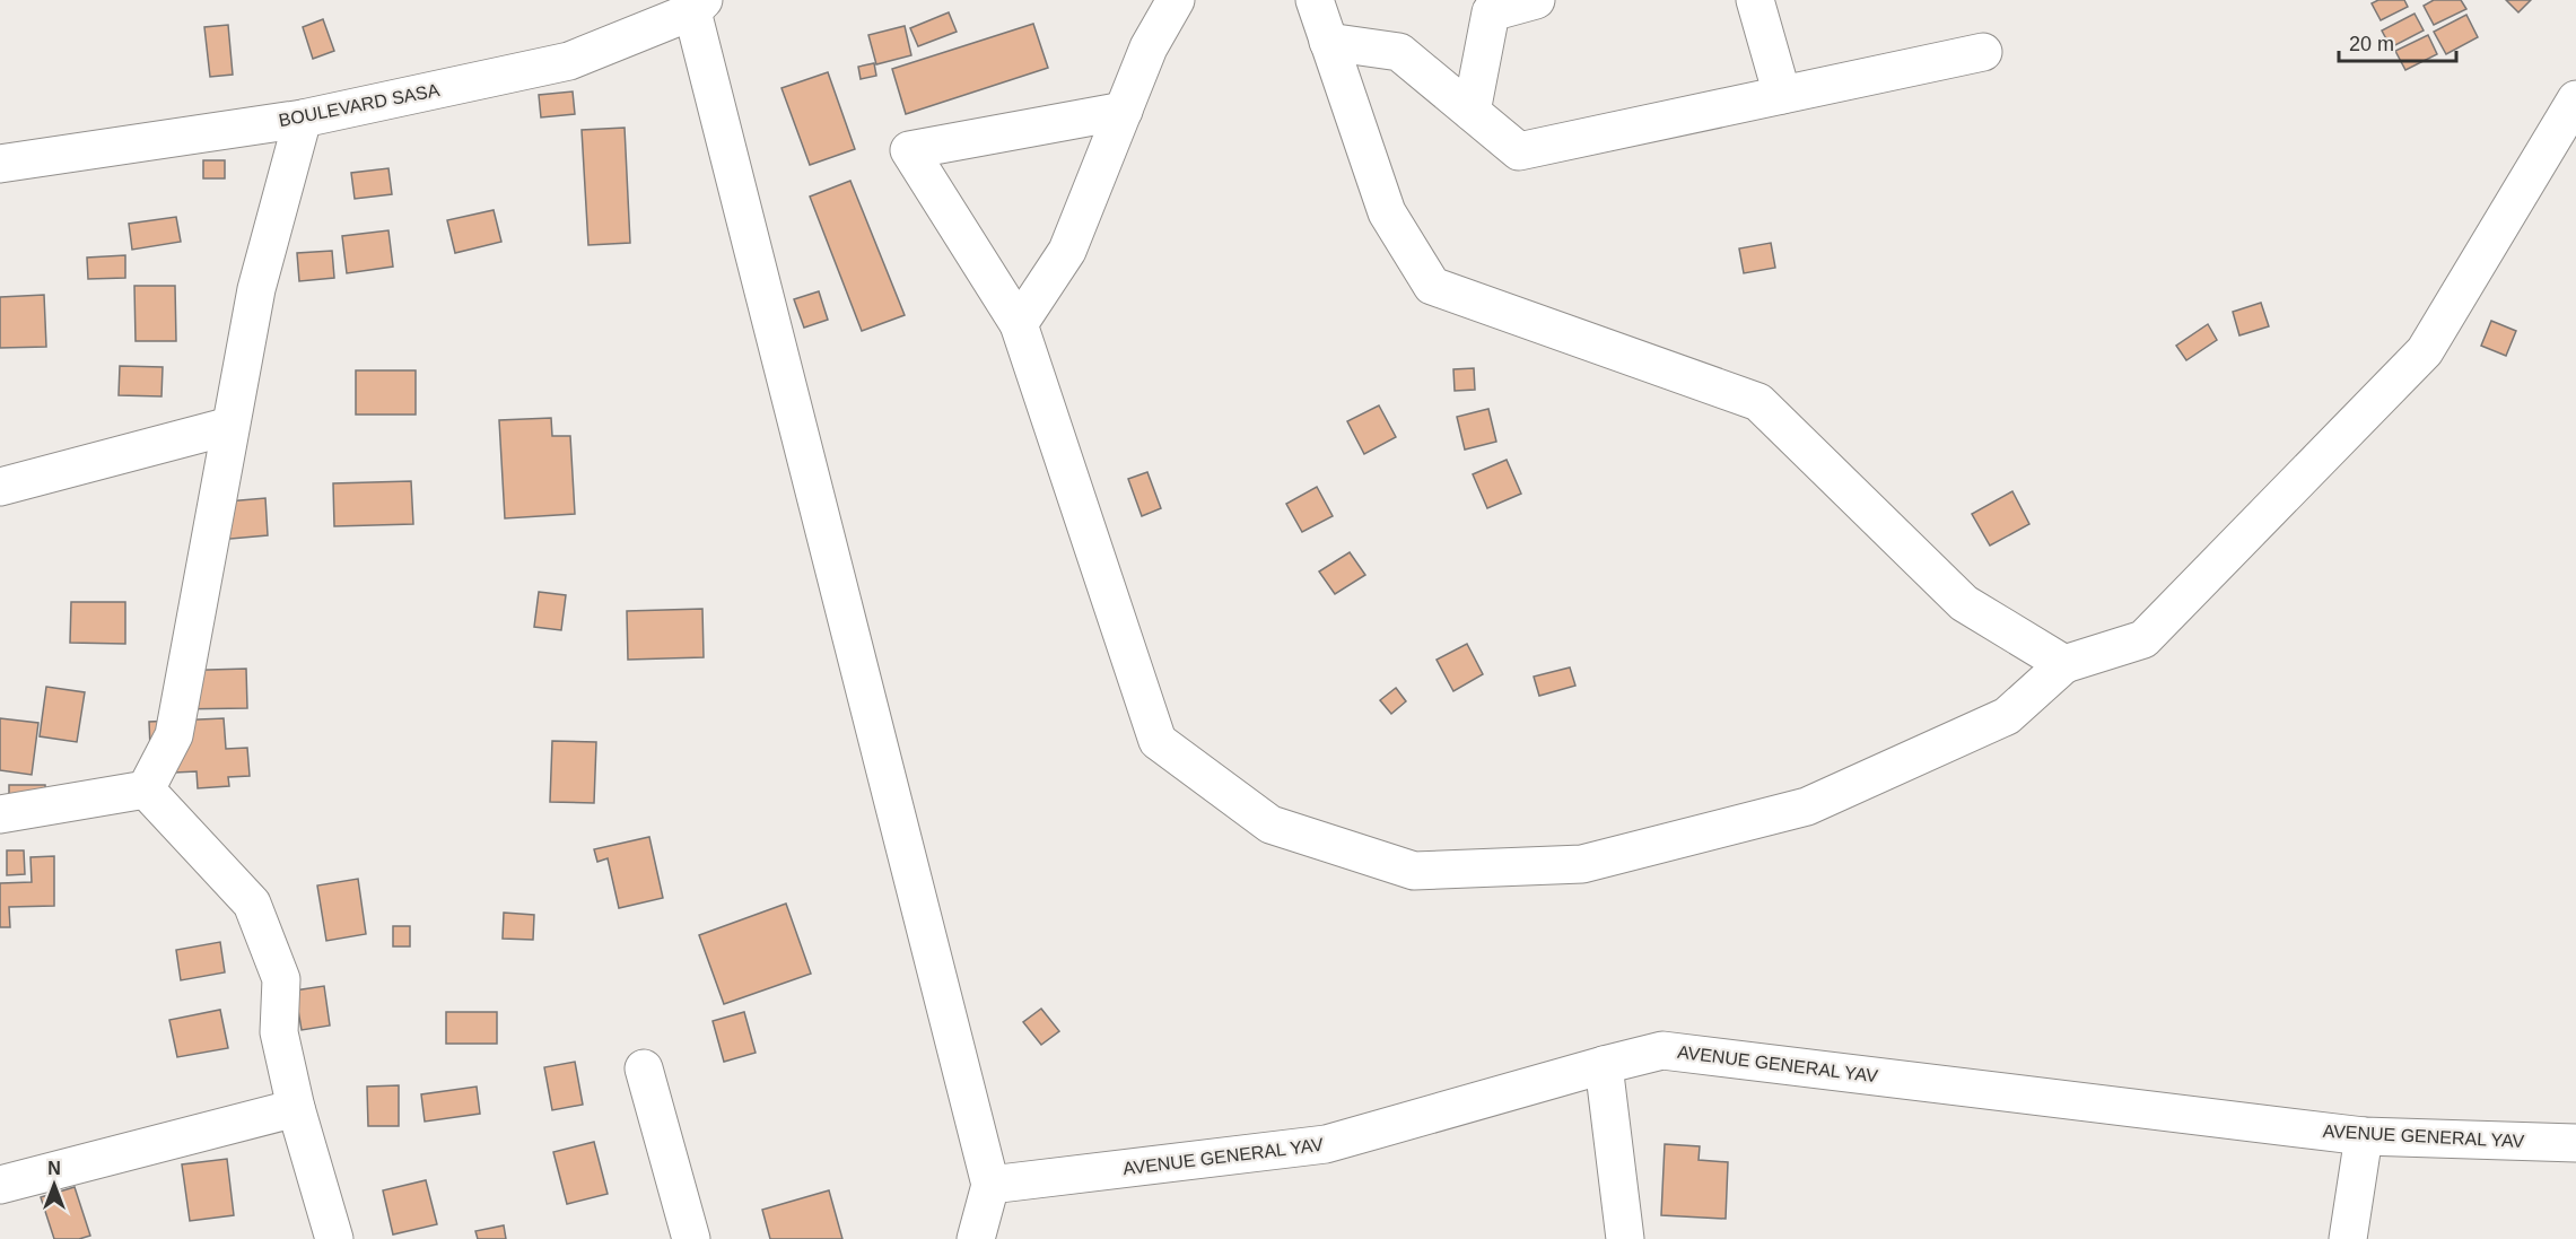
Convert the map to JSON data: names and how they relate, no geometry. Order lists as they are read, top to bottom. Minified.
{"streets":{"street":["BOULEVARD SASA","AVENUE GENERAL YAV"]},"scale_bar":"20 m","north":"top"}
